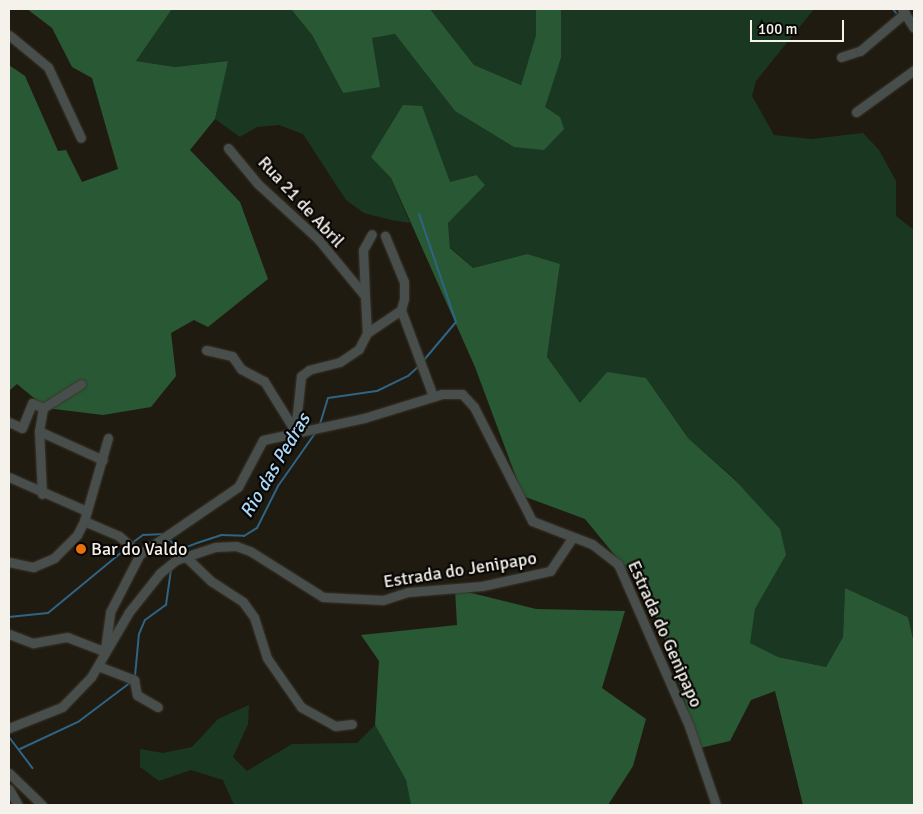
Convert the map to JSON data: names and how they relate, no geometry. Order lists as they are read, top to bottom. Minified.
{"streets":{"street":["Rua 21 de Abril","Estrada do Jenipapo","Estrada do Genipapo"]},"crossings":[["Estrada do Jenipapo","Estrada do Genipapo"]],"water":["Rio das Pedras"],"places":["Bar do Valdo"],"scale_bar":"100 m"}
